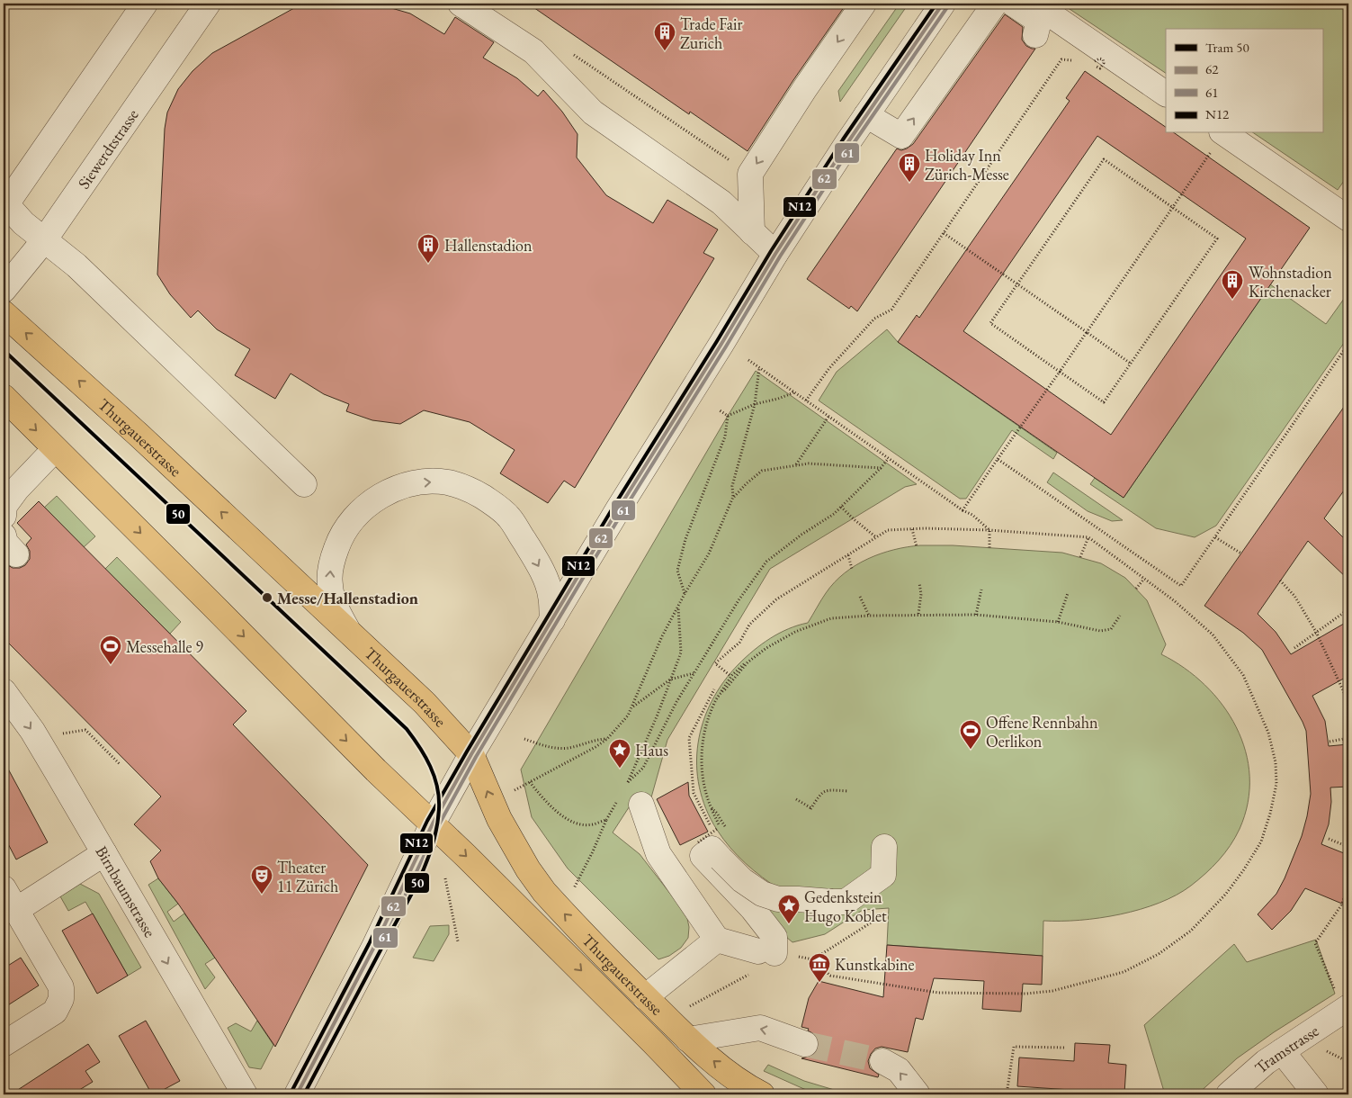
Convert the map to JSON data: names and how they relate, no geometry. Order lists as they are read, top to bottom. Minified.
{"streets":{"main road":["Thurgauerstrasse"],"street":["Siewerdtstrasse","Birnbaumstrasse","Tramstrasse"]},"one_way":["Birnbaumstrasse"],"places":{"building":["Trade Fair Zurich","Holiday Inn Zürich-Messe","Hallenstadion","Wohnstadion Kirchenacker"],"other":["Messe/Hallenstadion"],"sports":["Messehalle 9","Offene Rennbahn Oerlikon"],"place":["Haus","Gedenkstein Hugo Koblet"],"theatre":["Theater 11 Zürich"],"museum":["Kunstkabine"]},"lines":["transit line 62","transit line N12","transit line 61","tram line 50"],"legend":["Tram 50","62","61","N12"]}
